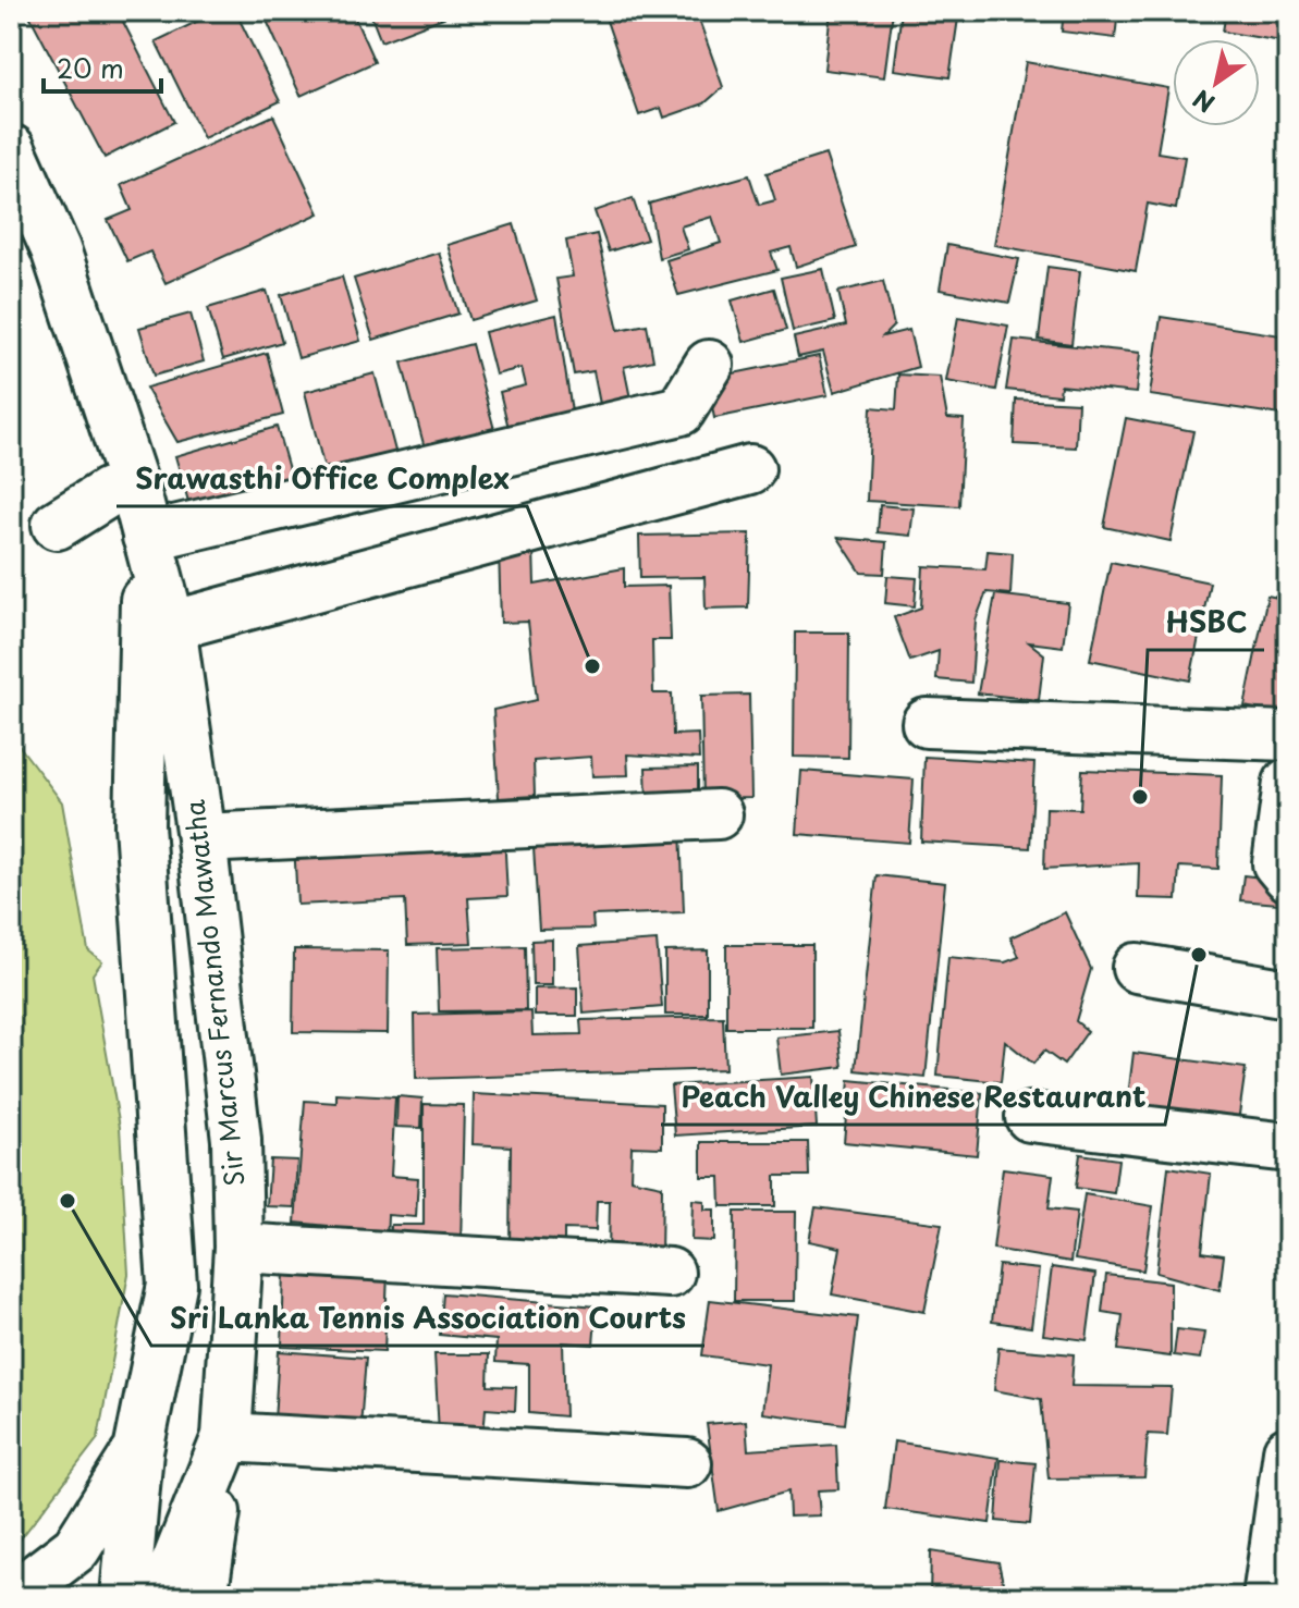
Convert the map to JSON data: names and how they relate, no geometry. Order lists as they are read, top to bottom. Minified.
{"streets":{"main road":["Sir Marcus Fernando Mawatha"]},"places":["Srawasthi Office Complex","HSBC","Peach Valley Chinese Restaurant","Sri Lanka Tennis Association Courts"],"scale_bar":"20 m","north":"bottom left"}
